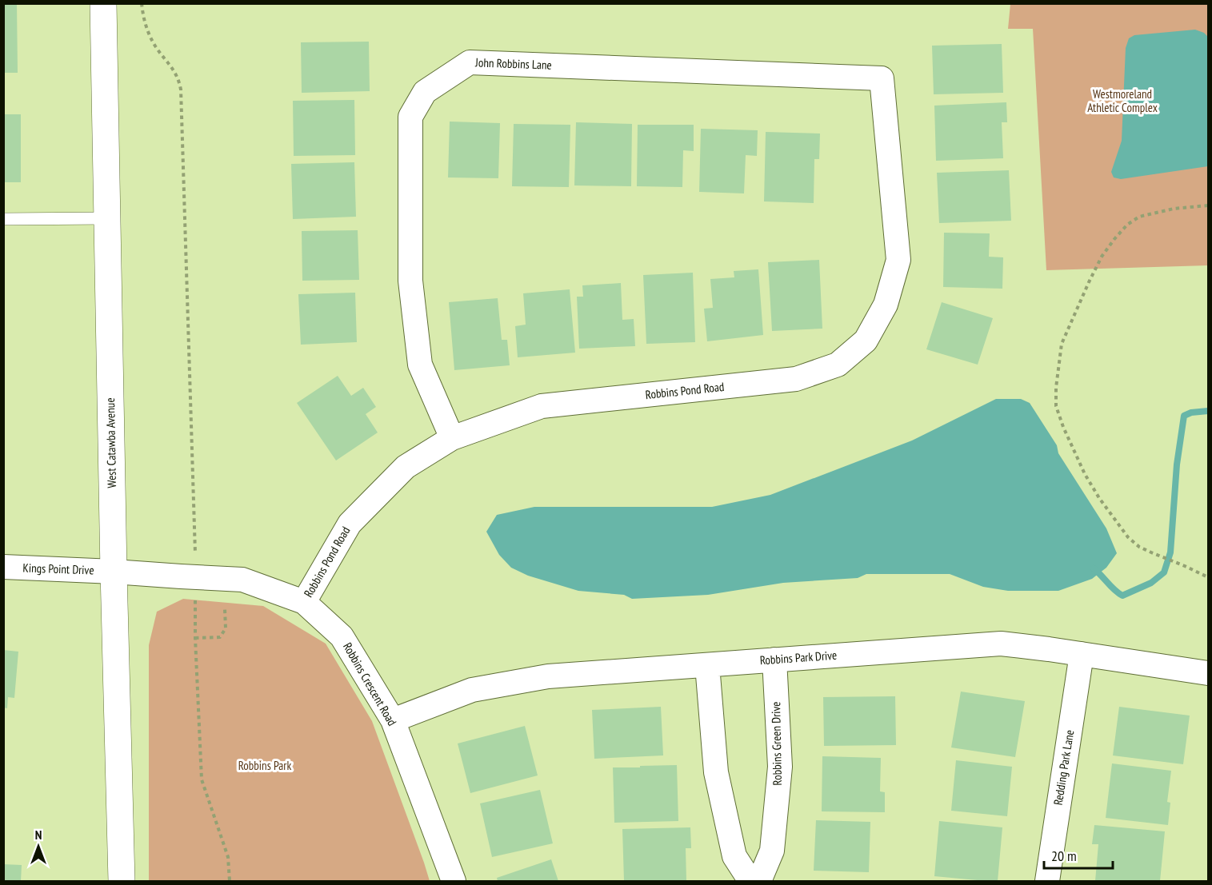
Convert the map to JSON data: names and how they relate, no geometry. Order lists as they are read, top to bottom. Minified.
{"streets":{"main road":["West Catawba Avenue"],"street":["John Robbins Lane","Robbins Pond Road","Kings Point Drive","Robbins Park Drive","Robbins Crescent Road","Robbins Green Drive","Redding Park Lane"]},"crossings":[["John Robbins Lane","Robbins Pond Road"],["Robbins Pond Road","Robbins Crescent Road"],["West Catawba Avenue","Kings Point Drive"],["West Catawba Avenue","Robbins Crescent Road"],["Kings Point Drive","Robbins Crescent Road"],["Robbins Park Drive","Robbins Crescent Road"],["Robbins Park Drive","Robbins Green Drive"],["Robbins Park Drive","Redding Park Lane"]],"parks":["Westmoreland Athletic Complex","Robbins Park"],"scale_bar":"20 m","north":"top"}
